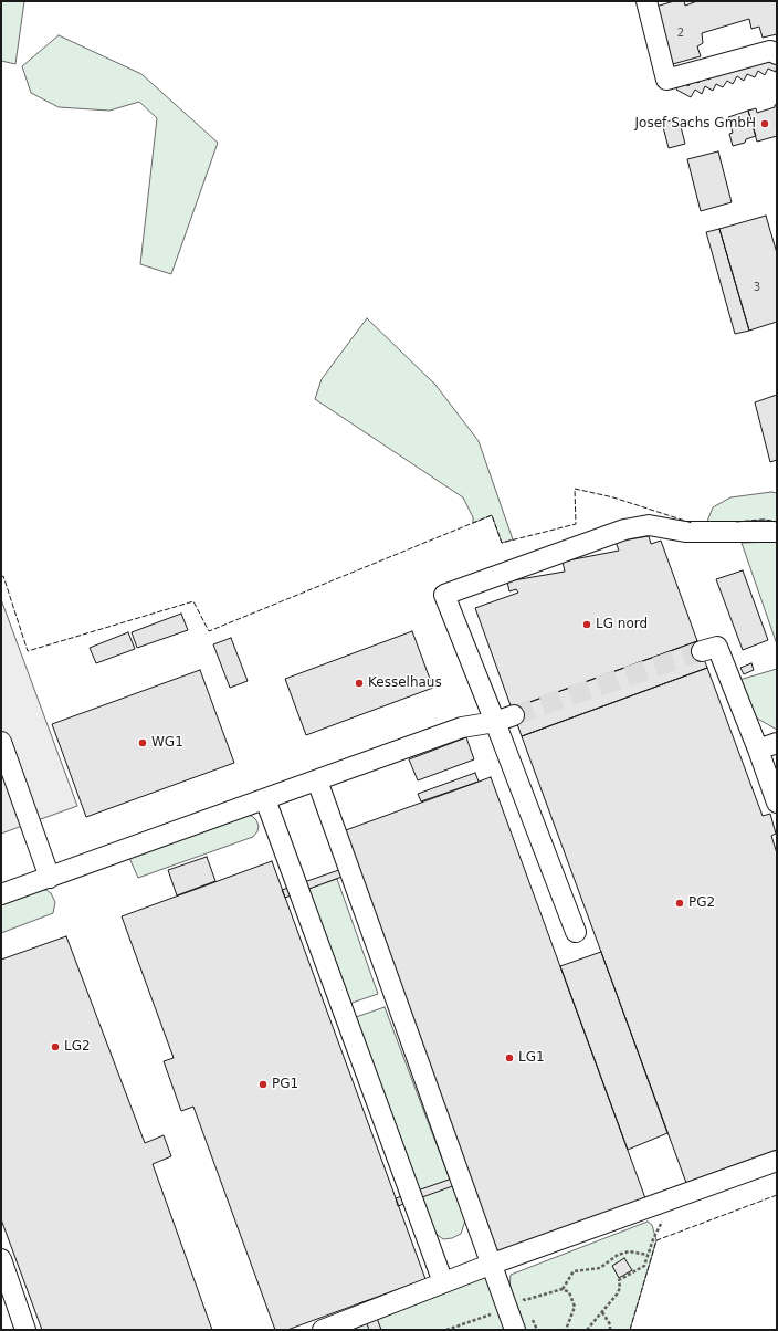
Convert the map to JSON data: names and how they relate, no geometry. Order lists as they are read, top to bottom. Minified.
{"places":["Josef Sachs GmbH","LG nord","Kesselhaus","WG1","PG2","LG2","LG1","PG1"],"house_numbers":["2","3"]}
